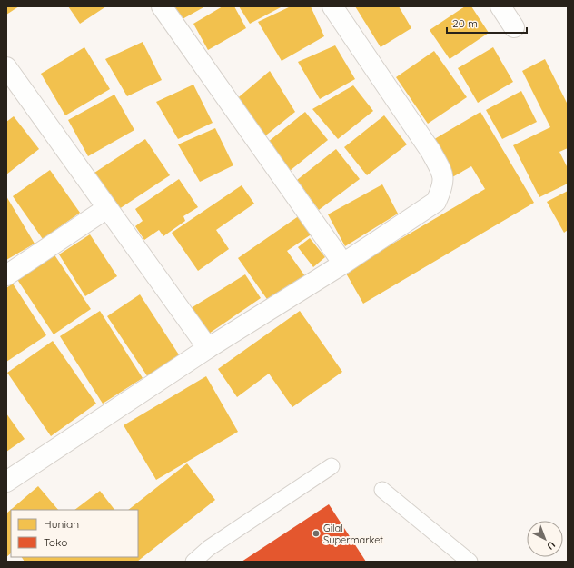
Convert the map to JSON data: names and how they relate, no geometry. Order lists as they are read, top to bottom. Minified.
{"places":["Gilal Supermarket"],"legend":["Hunian","Toko"],"scale_bar":"20 m","north":"bottom right"}
